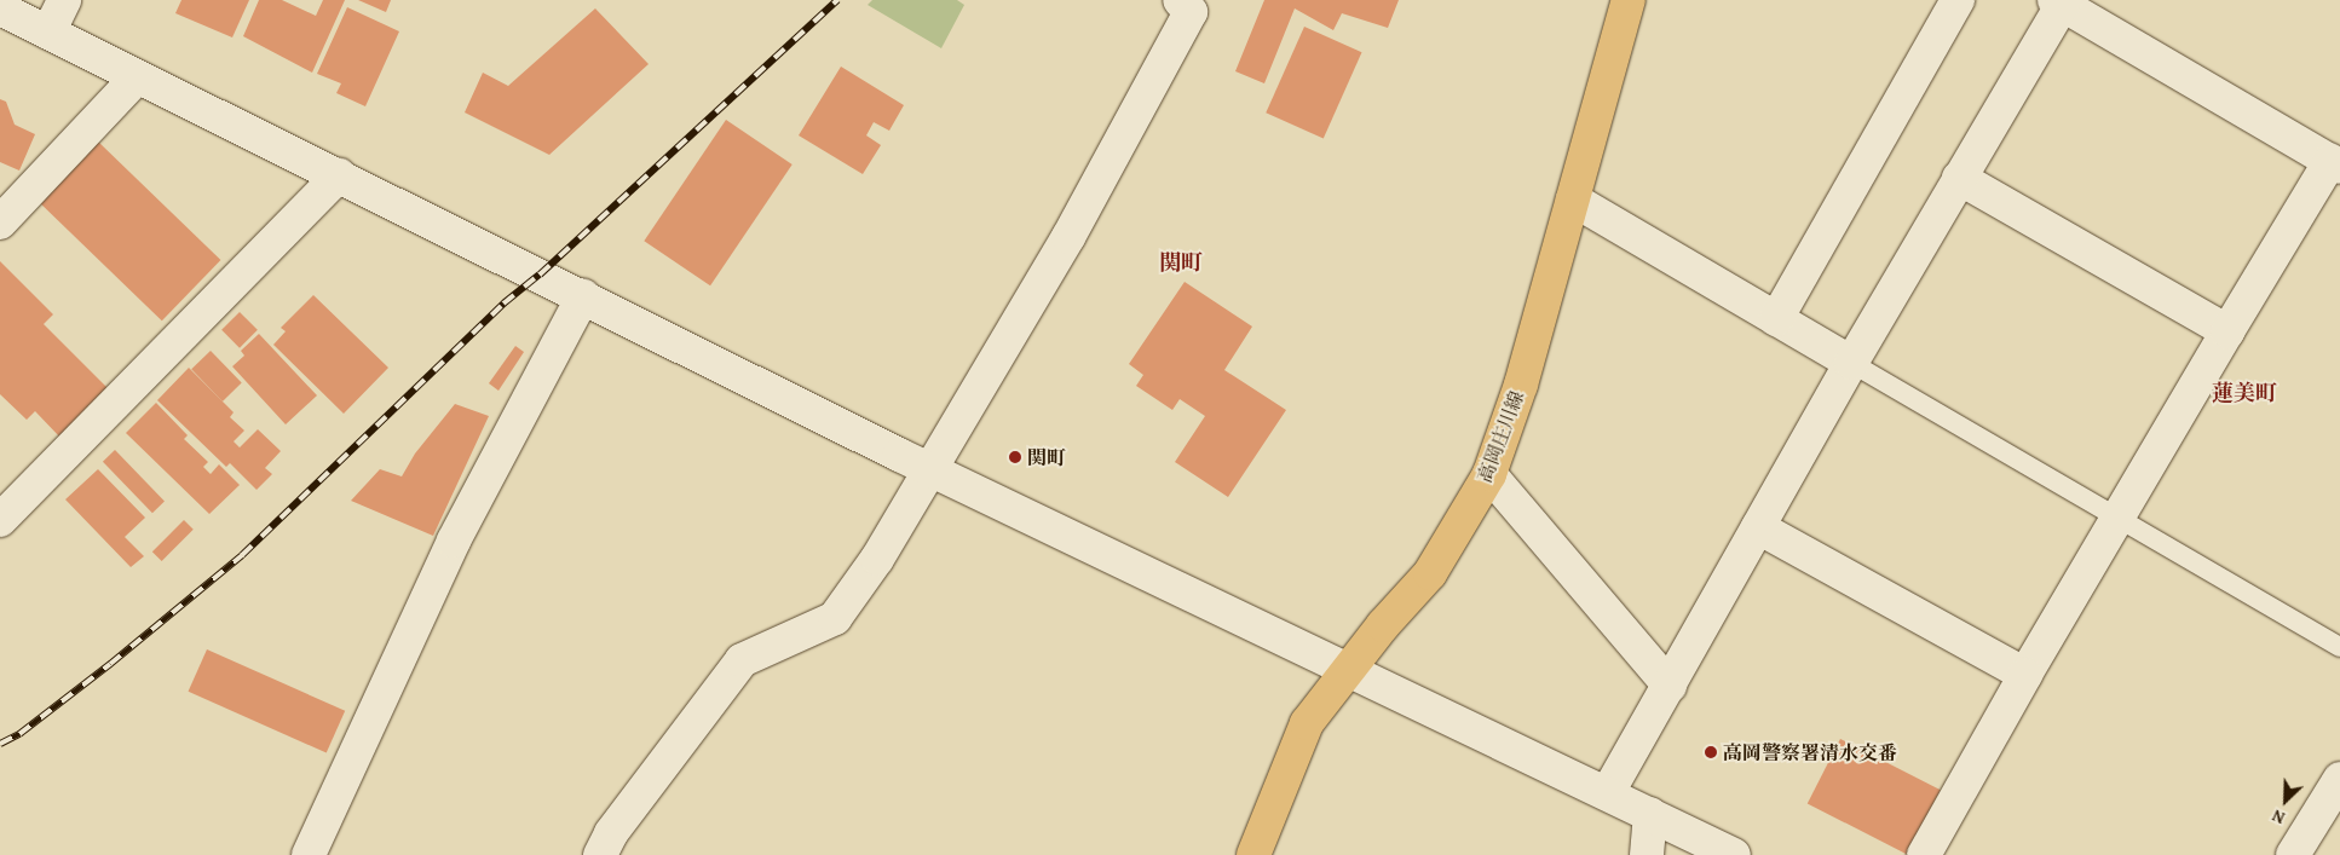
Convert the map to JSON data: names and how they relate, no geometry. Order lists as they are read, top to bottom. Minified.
{"streets":{"main road":["高岡庄川線"]},"districts":["関町","蓮美町"],"places":["関町","高岡警察署清水交番"],"north":"bottom left"}
